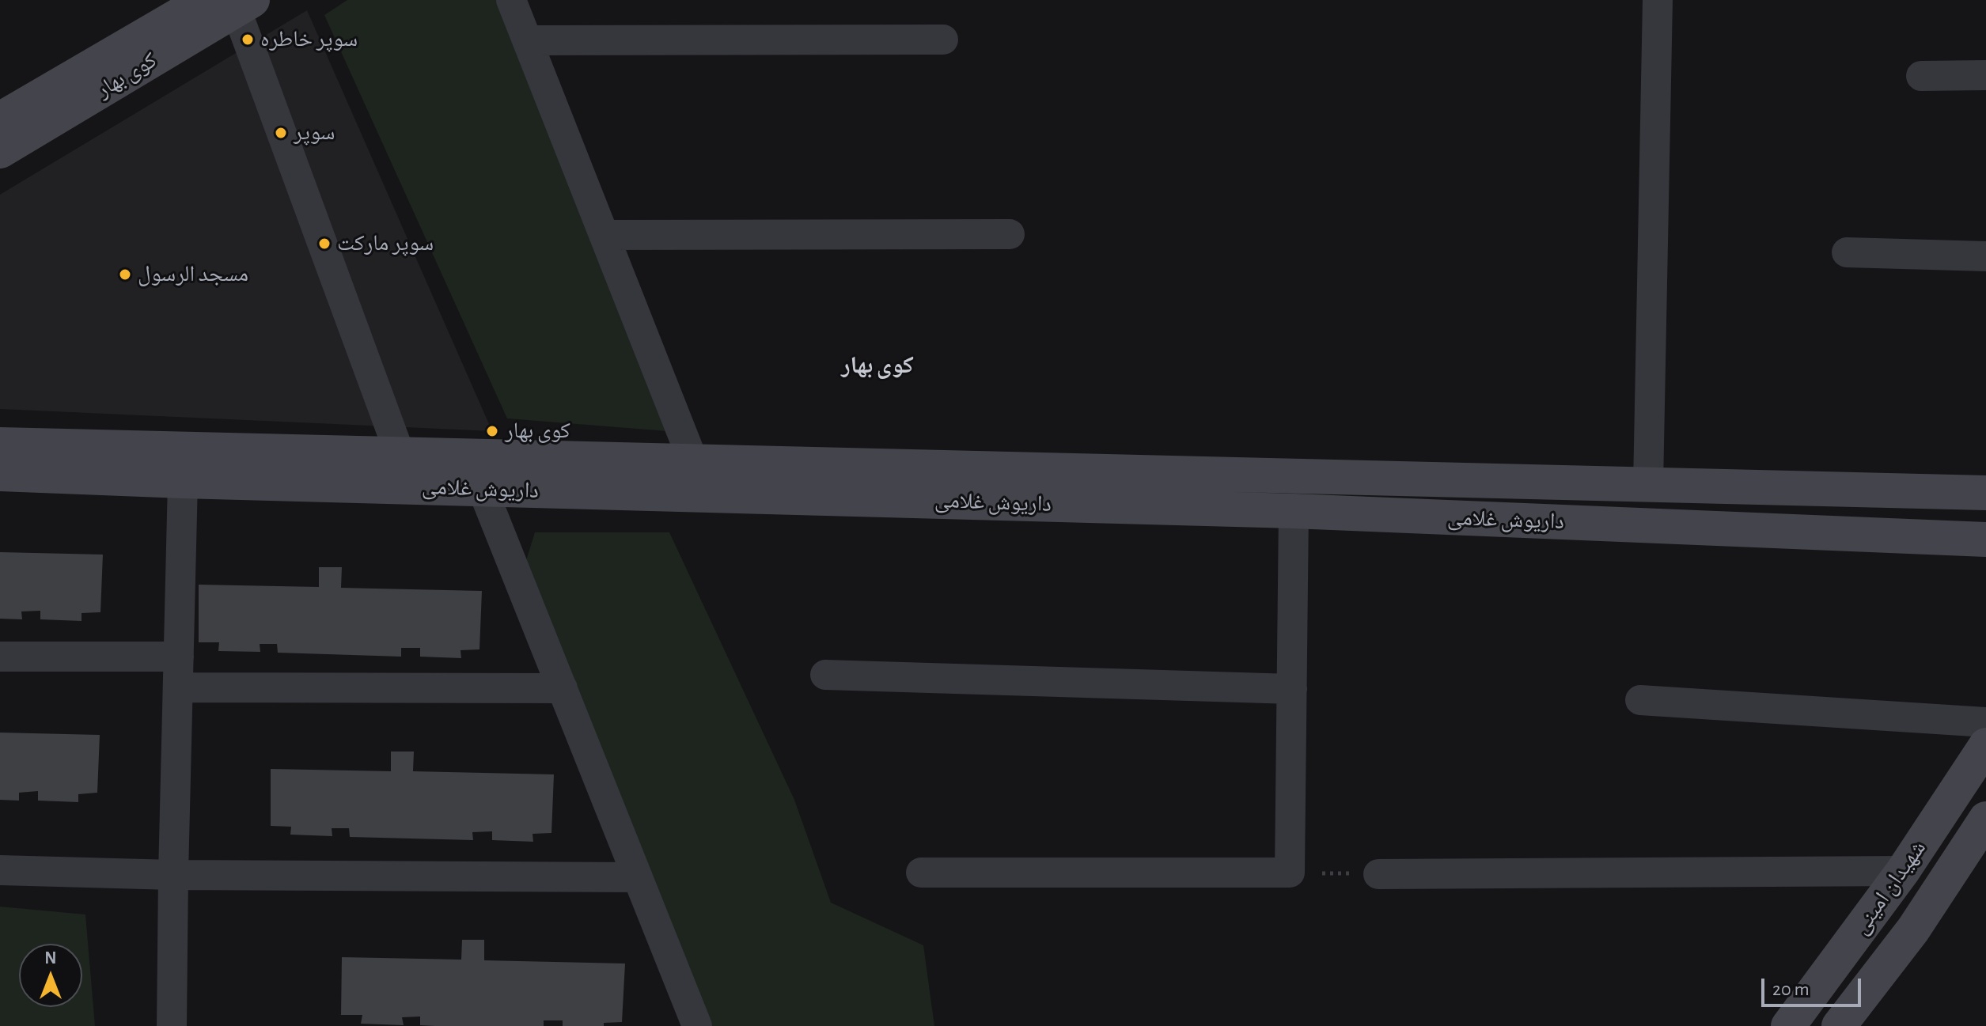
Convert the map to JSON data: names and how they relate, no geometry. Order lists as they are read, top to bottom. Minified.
{"streets":{"street":["کوی بهار","داریوش غلامی","شهیدان امینی"]},"districts":["کوی بهار"],"places":["سوپر خاطره","سوپر","سوپر مارکت","مسجد الرسول","کوی بهار"],"scale_bar":"20 m","north":"top"}
